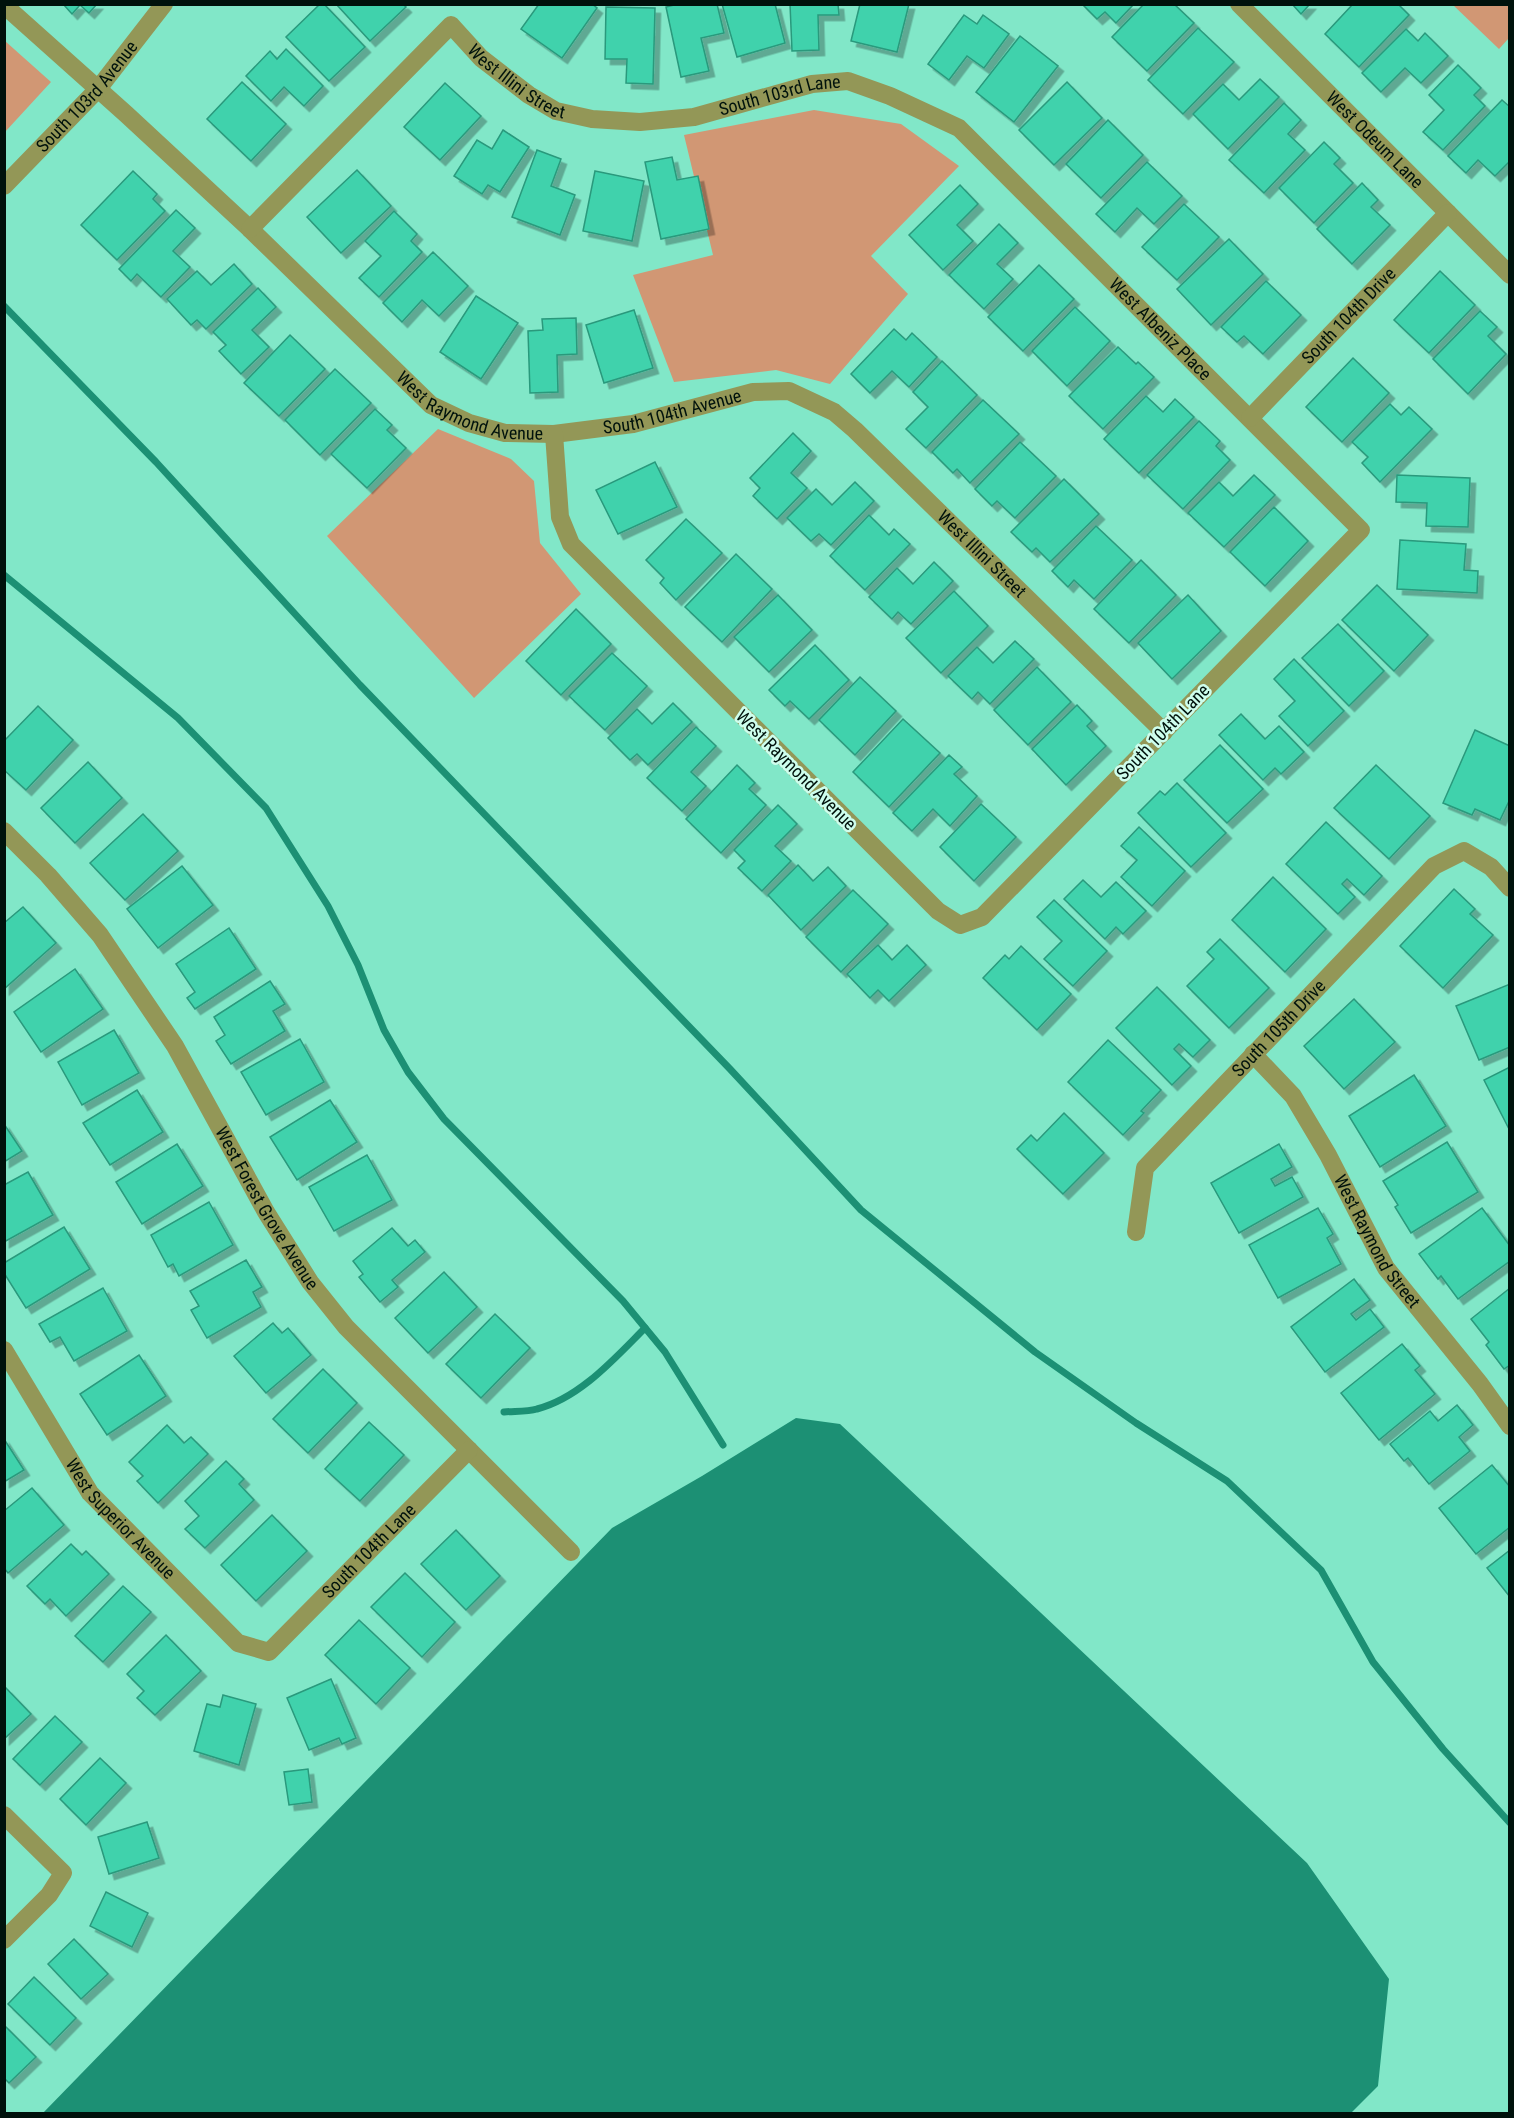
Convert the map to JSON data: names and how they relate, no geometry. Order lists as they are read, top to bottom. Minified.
{"streets":{"street":["West Illini Street","South 103rd Avenue","South 103rd Lane","West Odeum Lane","South 104th Drive","West Albeniz Place","West Raymond Avenue","South 104th Avenue","South 104th Lane","South 105th Drive","West Forest Grove Avenue","West Raymond Street","West Superior Avenue"]},"crossings":[["West Illini Street","South 103rd Lane"],["West Illini Street","West Raymond Avenue"],["West Illini Street","South 104th Avenue"],["West Illini Street","South 104th Lane"],["South 103rd Avenue","West Raymond Avenue"],["South 103rd Lane","West Albeniz Place"],["West Odeum Lane","South 104th Drive"],["South 104th Drive","West Albeniz Place"],["West Albeniz Place","South 104th Lane"],["West Raymond Avenue","South 104th Avenue"],["West Raymond Avenue","South 104th Lane"],["South 104th Lane","West Forest Grove Avenue"],["South 104th Lane","West Superior Avenue"],["South 105th Drive","West Raymond Street"]]}
